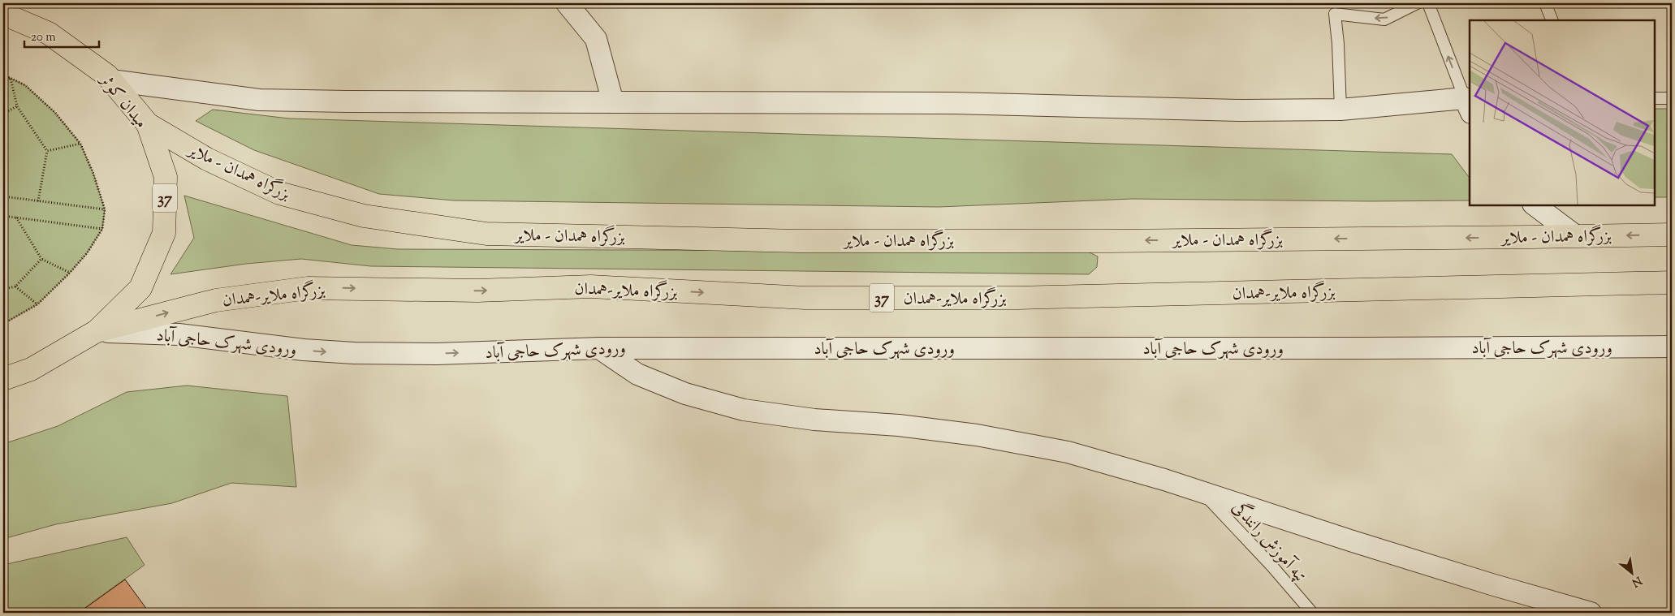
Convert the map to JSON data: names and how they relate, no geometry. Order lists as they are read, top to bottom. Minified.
{"streets":{"highway":["میدان کوثر","بزرگراه همدان - ملایر","37","بزرگراه ملایر-همدان"],"street":["ورودی شهرک حاجی آباد"],"lane":["تپه آموزش رانندگی"]},"crossings":[["میدان کوثر","بزرگراه همدان - ملایر"],["میدان کوثر","بزرگراه ملایر-همدان"],["میدان کوثر","ورودی شهرک حاجی آباد"],["بزرگراه ملایر-همدان","ورودی شهرک حاجی آباد"]],"one_way":["بزرگراه همدان - ملایر","بزرگراه ملایر-همدان"],"scale_bar":"20 m","north":"bottom right"}
